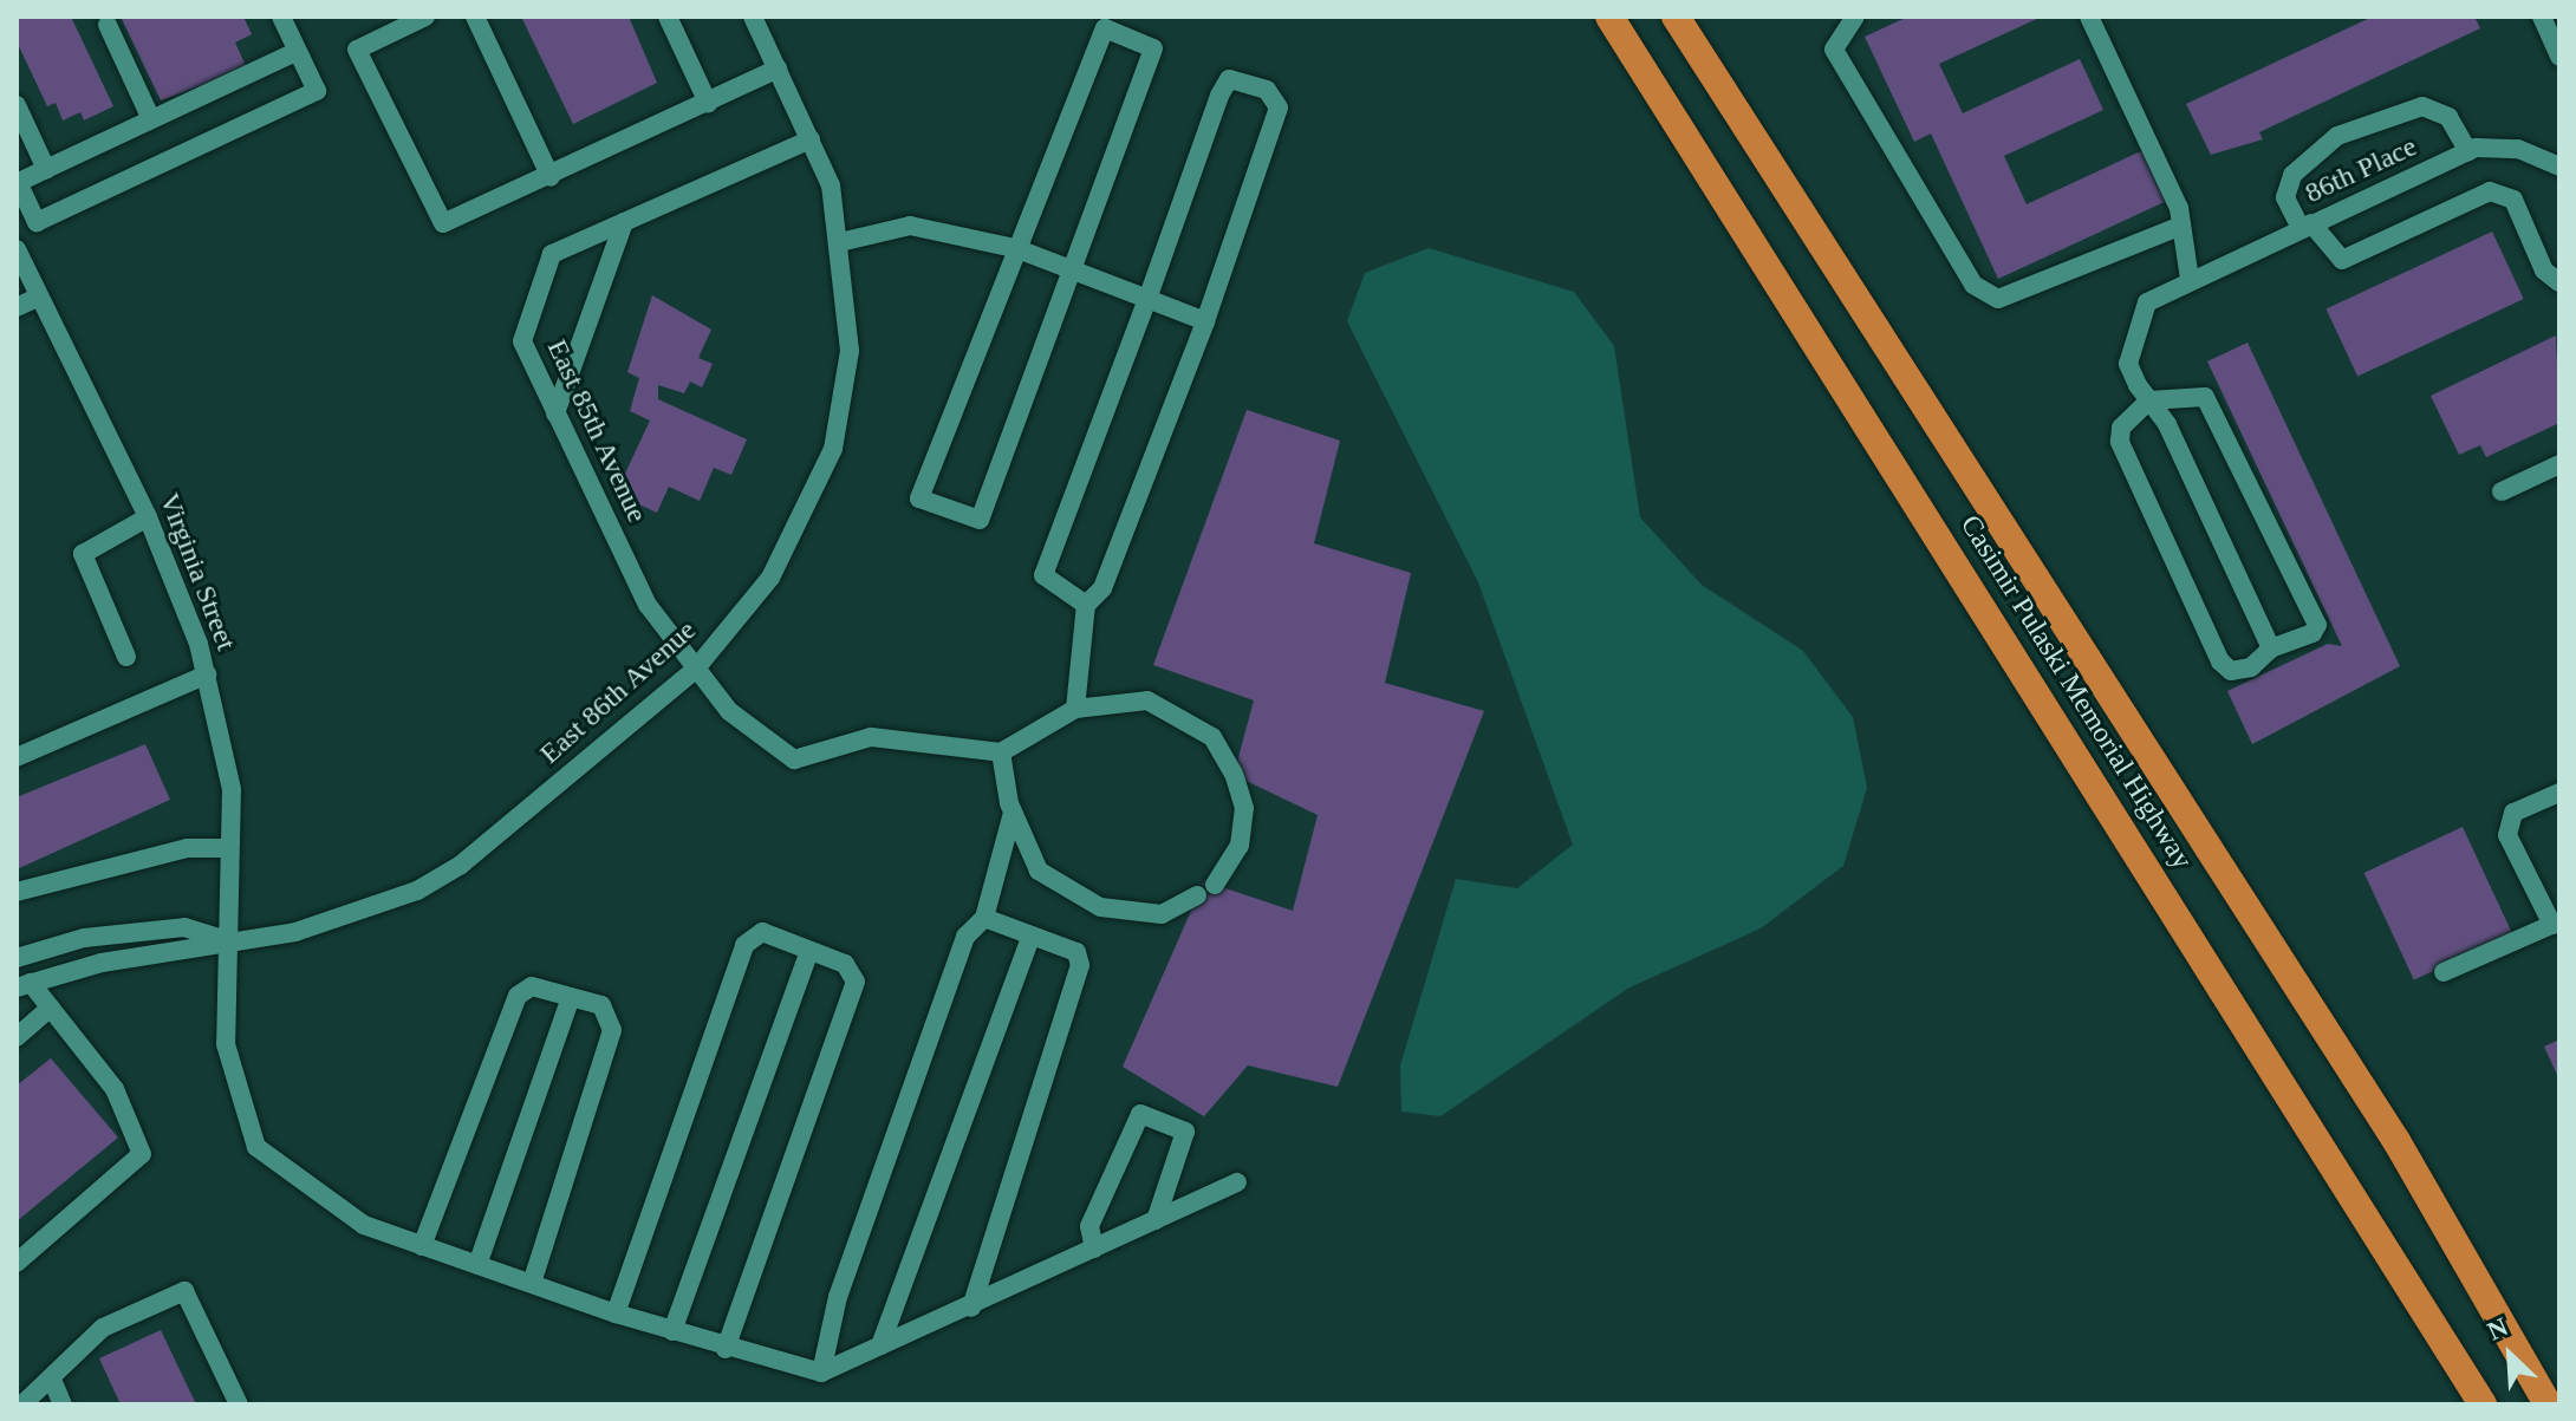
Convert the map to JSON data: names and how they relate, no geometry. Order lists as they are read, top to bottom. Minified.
{"streets":{"highway":["Casimir Pulaski Memorial Highway"],"street":["86th Place","East 85th Avenue","Virginia Street","East 86th Avenue"]},"crossings":[["East 85th Avenue","East 86th Avenue"],["Virginia Street","East 86th Avenue"]],"north":"top left"}
